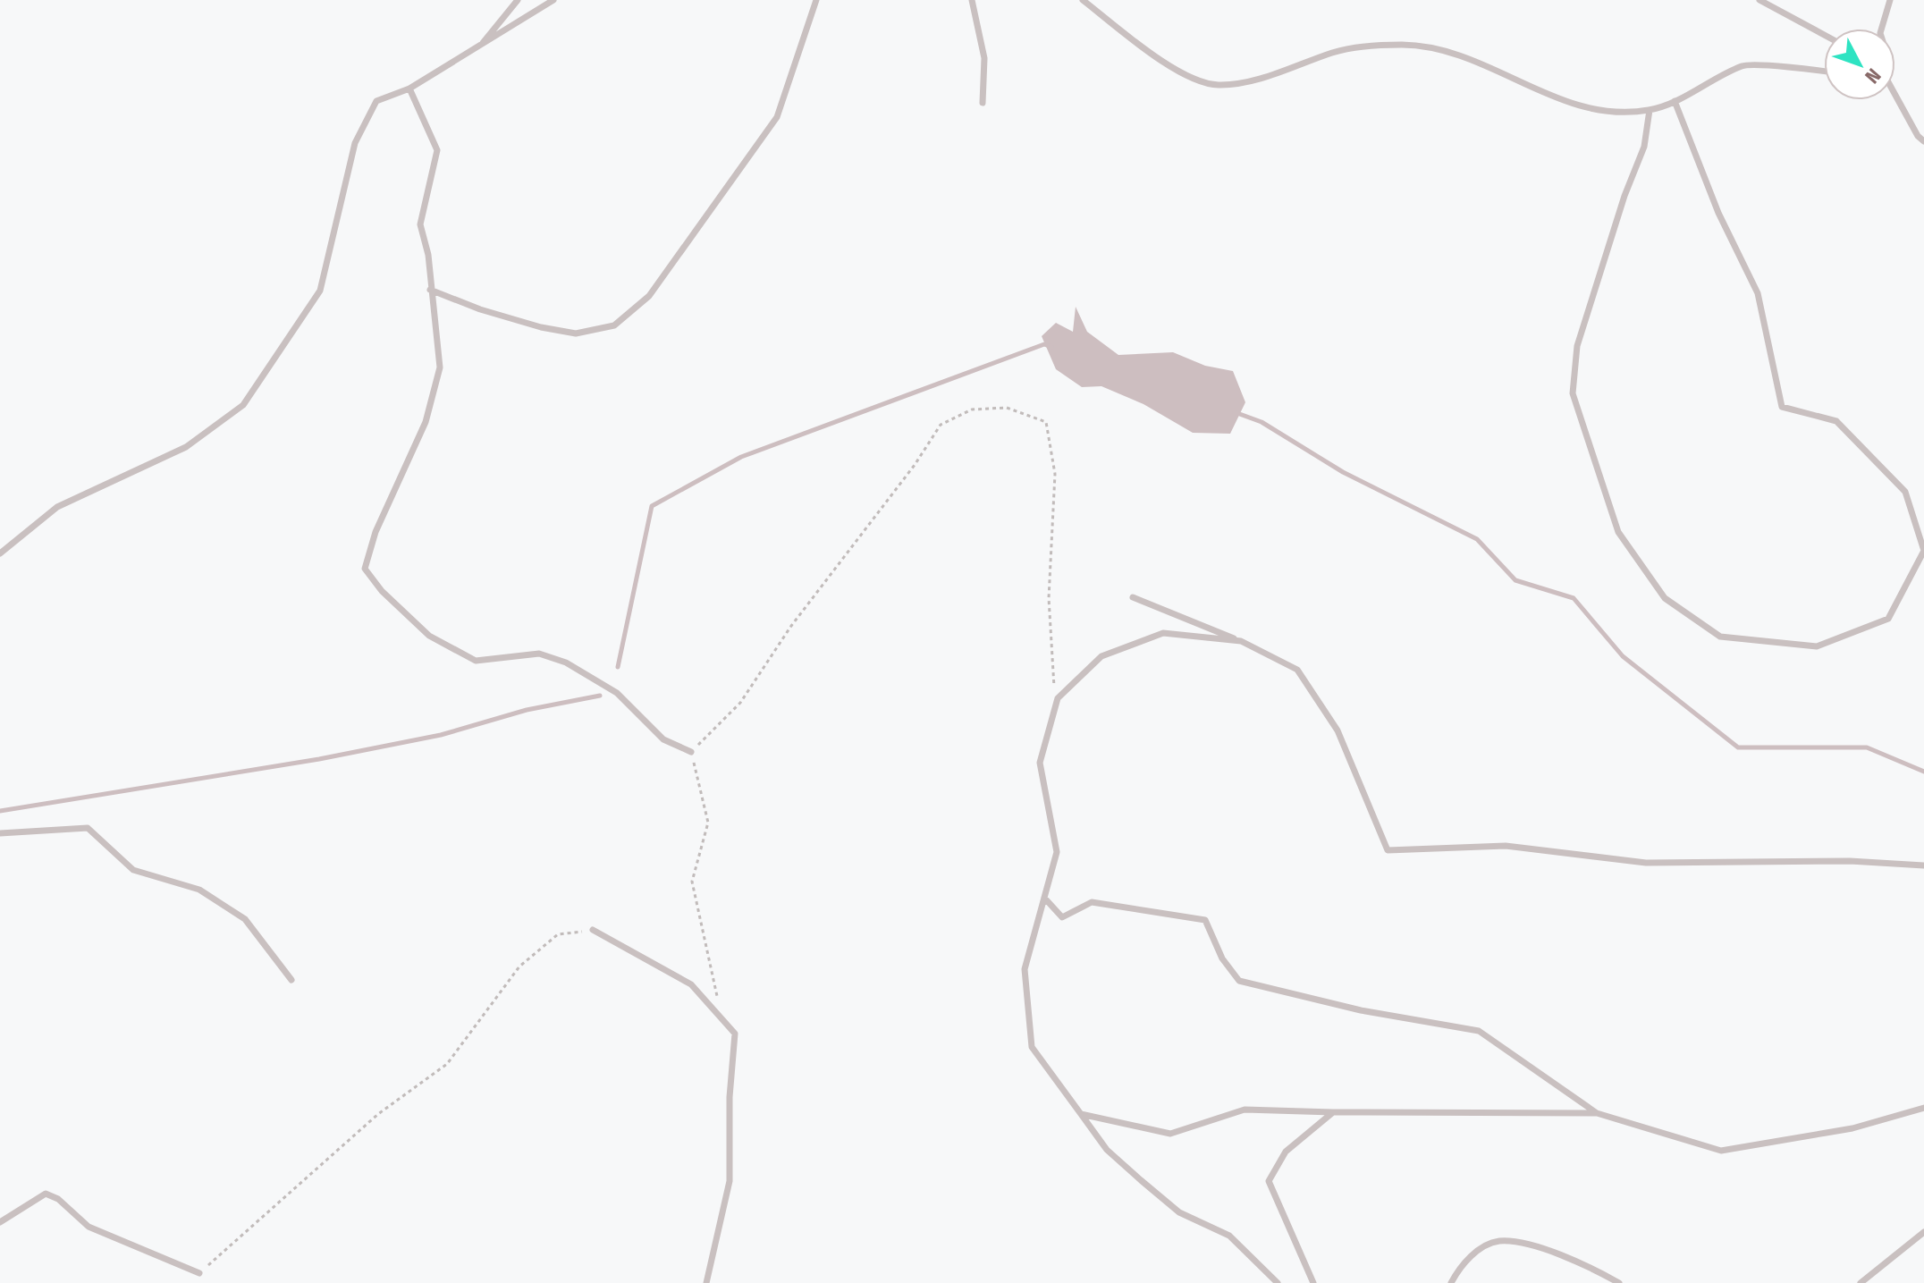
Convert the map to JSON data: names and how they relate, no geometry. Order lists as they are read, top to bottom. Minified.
{"north":"bottom right"}
